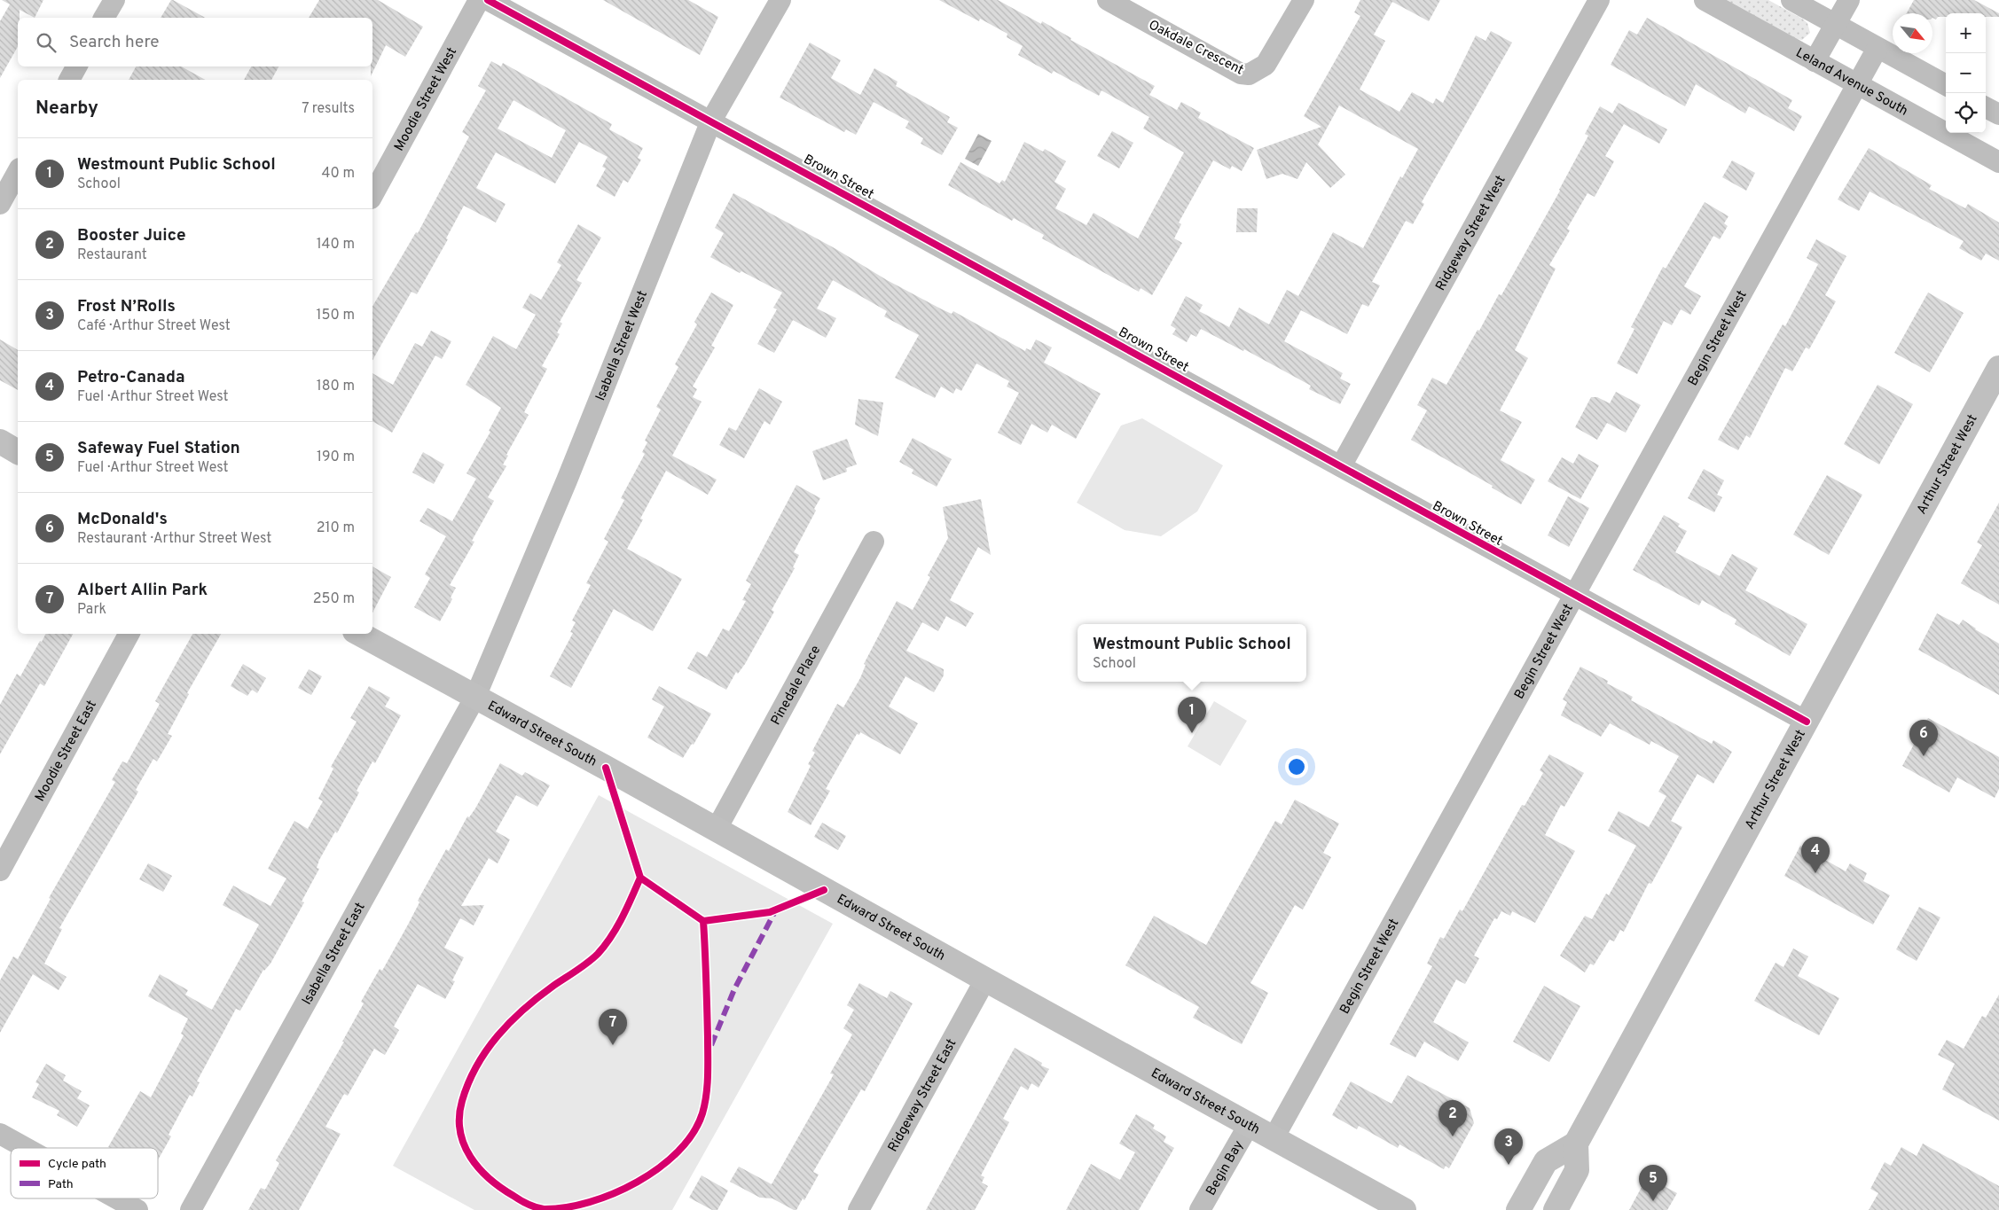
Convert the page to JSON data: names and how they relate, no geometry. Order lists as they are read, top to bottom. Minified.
{"streets":{"main road":["Arthur Street West","Edward Street South"],"street":["Oakdale Crescent","Leland Avenue South","Moodie Street West","Brown Street","Ridgeway Street West","Begin Street West","Isabella Street West","Pinedale Place","Moodie Street East","Isabella Street East","Ridgeway Street East","Begin Bay"]},"crossings":[["Leland Avenue South","Begin Street West"],["Brown Street","Ridgeway Street West"],["Brown Street","Begin Street West"],["Brown Street","Isabella Street West"],["Brown Street","Arthur Street West"],["Begin Street West","Edward Street South"],["Isabella Street West","Edward Street South"],["Isabella Street West","Isabella Street East"],["Pinedale Place","Edward Street South"],["Edward Street South","Isabella Street East"],["Edward Street South","Ridgeway Street East"],["Edward Street South","Begin Bay"]],"legend":["Cycle path","Path"],"north":"bottom right","page":{"map_buttons":["+","−"],"search":"Search here","heading":["Nearby","7 results"],"list":[{"mark":"1","name":"Westmount Public School","note":"School","value":"40 m"},{"mark":"2","name":"Booster Juice","note":"Restaurant","value":"140 m"},{"mark":"3","name":"Frost N’Rolls","note":"Café · Arthur Street West","value":"150 m"},{"mark":"4","name":"Petro-Canada","note":"Fuel · Arthur Street West","value":"180 m"},{"mark":"5","name":"Safeway Fuel Station","note":"Fuel · Arthur Street West","value":"190 m"},{"mark":"6","name":"McDonald's","note":"Restaurant · Arthur Street West","value":"210 m"},{"mark":"7","name":"Albert Allin Park","note":"Park","value":"250 m"}],"popup":["Westmount Public School","School"],"pins":["1","6","4","7","2","3","5"]}}
